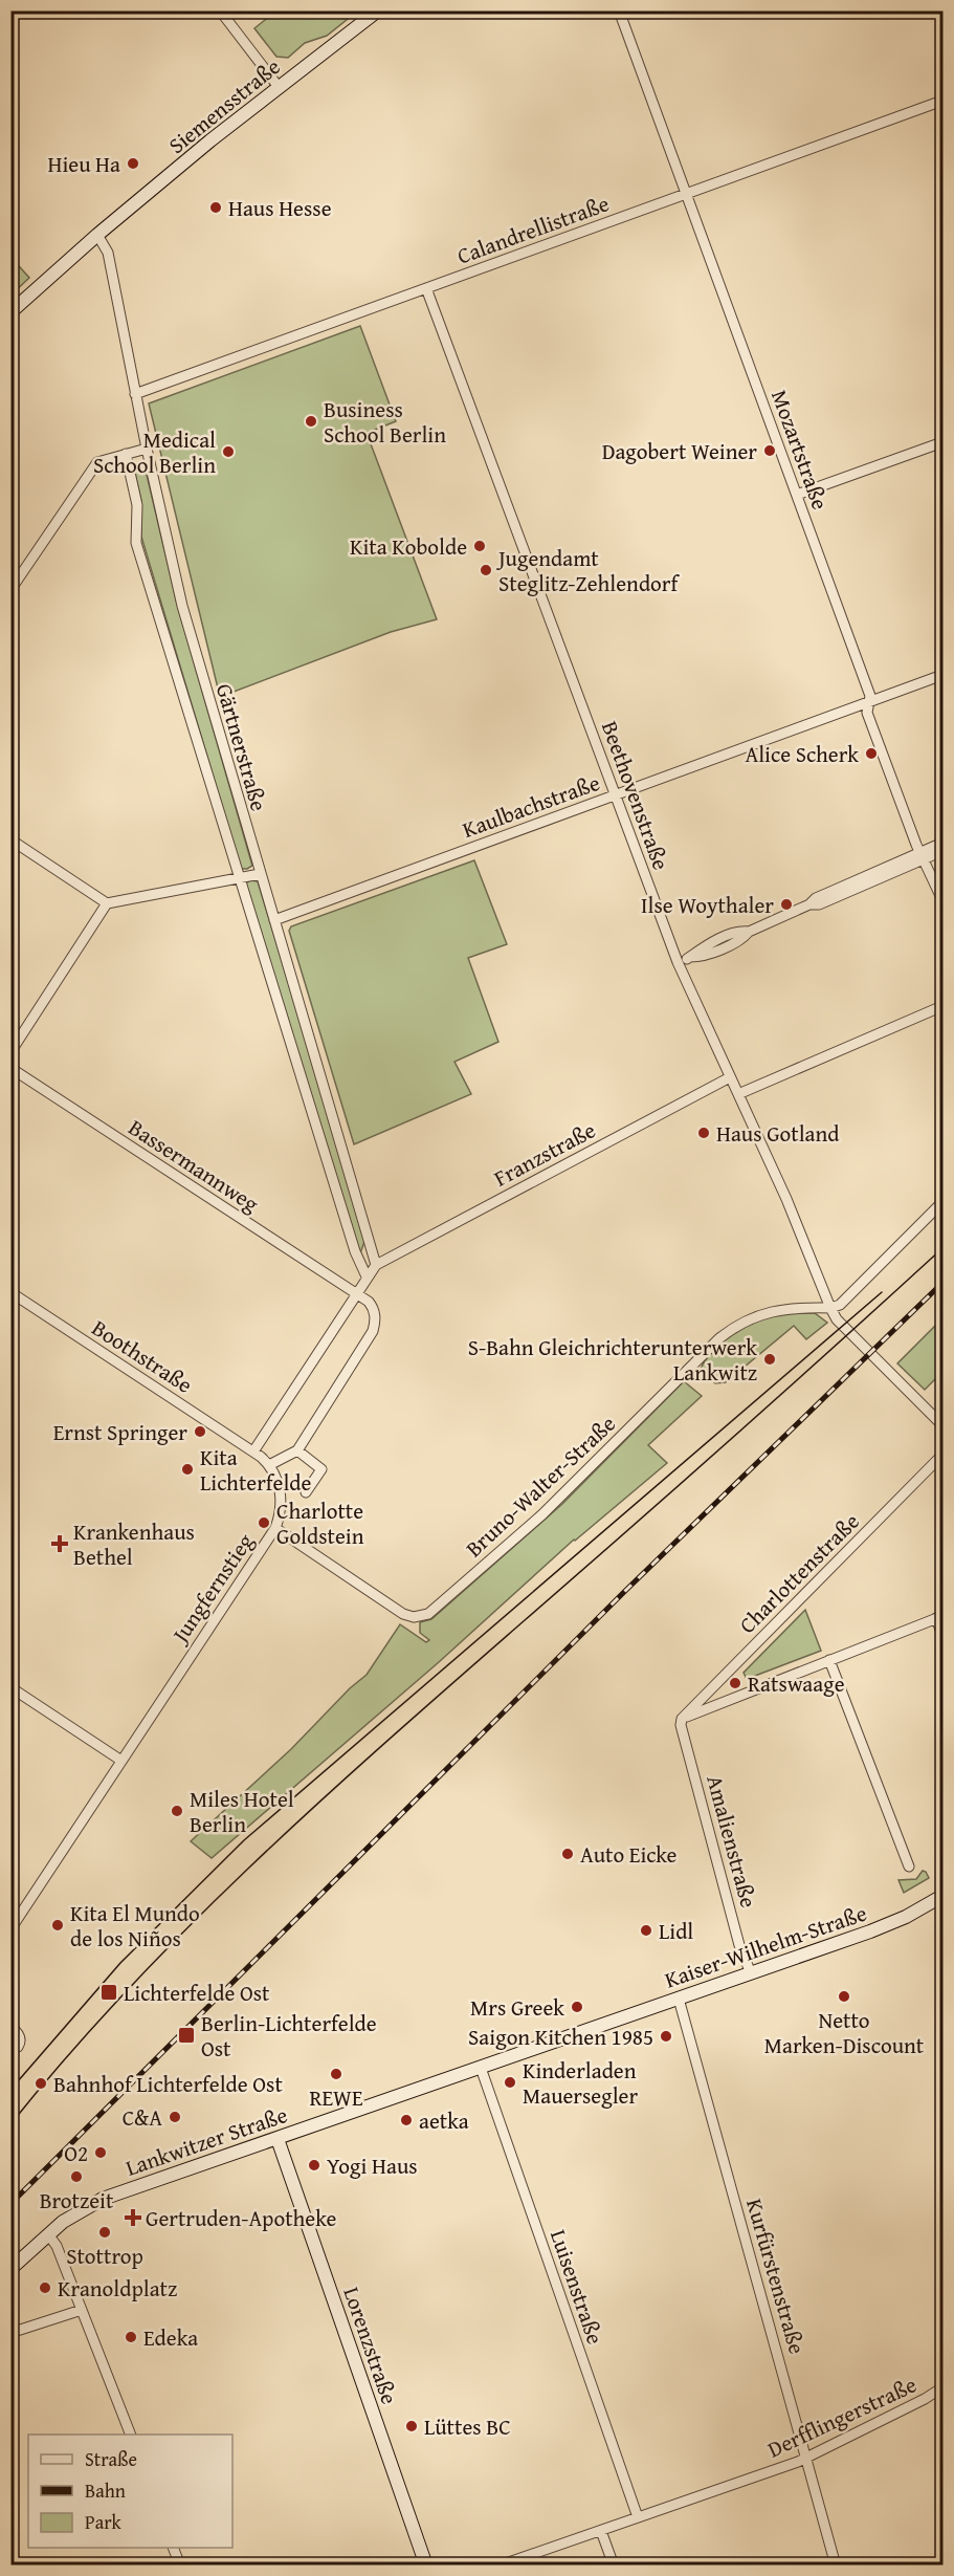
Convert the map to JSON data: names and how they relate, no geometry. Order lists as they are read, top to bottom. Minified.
{"streets":{"main road":["Siemensstraße","Kaiser-Wilhelm-Straße","Lankwitzer Straße","Lorenzstraße"],"street":["Calandrellistraße","Mozartstraße","Gärtnerstraße","Beethovenstraße","Kaulbachstraße","Franzstraße","Bassermannweg","Boothstraße","Bruno-Walter-Straße","Charlottenstraße","Jungfernstieg","Amalienstraße","Kurfürstenstraße","Luisenstraße","Derfflingerstraße"]},"crossings":[["Siemensstraße","Gärtnerstraße"],["Calandrellistraße","Mozartstraße"],["Calandrellistraße","Gärtnerstraße"],["Calandrellistraße","Beethovenstraße"],["Mozartstraße","Kaulbachstraße"],["Gärtnerstraße","Kaulbachstraße"],["Gärtnerstraße","Franzstraße"],["Beethovenstraße","Kaulbachstraße"],["Beethovenstraße","Franzstraße"],["Beethovenstraße","Bruno-Walter-Straße"],["Boothstraße","Jungfernstieg"],["Bruno-Walter-Straße","Jungfernstieg"],["Charlottenstraße","Amalienstraße"],["Amalienstraße","Kaiser-Wilhelm-Straße"],["Kaiser-Wilhelm-Straße","Lankwitzer Straße"],["Kaiser-Wilhelm-Straße","Kurfürstenstraße"],["Lankwitzer Straße","Luisenstraße"],["Lankwitzer Straße","Lorenzstraße"],["Kurfürstenstraße","Derfflingerstraße"],["Luisenstraße","Derfflingerstraße"]],"places":{"other":["Hieu Ha","Haus Hesse","Business School Berlin","Dagobert Weiner","Medical School Berlin","Kita Kobolde","Jugendamt Steglitz-Zehlendorf","Alice Scherk","Ilse Woythaler","Haus Gotland","S-Bahn Gleichrichterunterwerk Lankwitz","Ernst Springer","Kita Lichterfelde","Charlotte Goldstein","Ratswaage","Miles Hotel Berlin","Auto Eicke","Kita El Mundo de los Niños","Lidl","Netto Marken-Discount","Mrs Greek","Saigon Kitchen 1985","REWE","Kinderladen Mauersegler","Bahnhof Lichterfelde Ost","C&A","aetka","O2","Yogi Haus","Brotzeit","Stottrop","Kranoldplatz","Edeka","Lüttes BC"],"health":["Krankenhaus Bethel","Gertruden-Apotheke"],"transit":["Lichterfelde Ost","Berlin-Lichterfelde Ost"]},"legend":["Straße","Bahn","Park"]}
